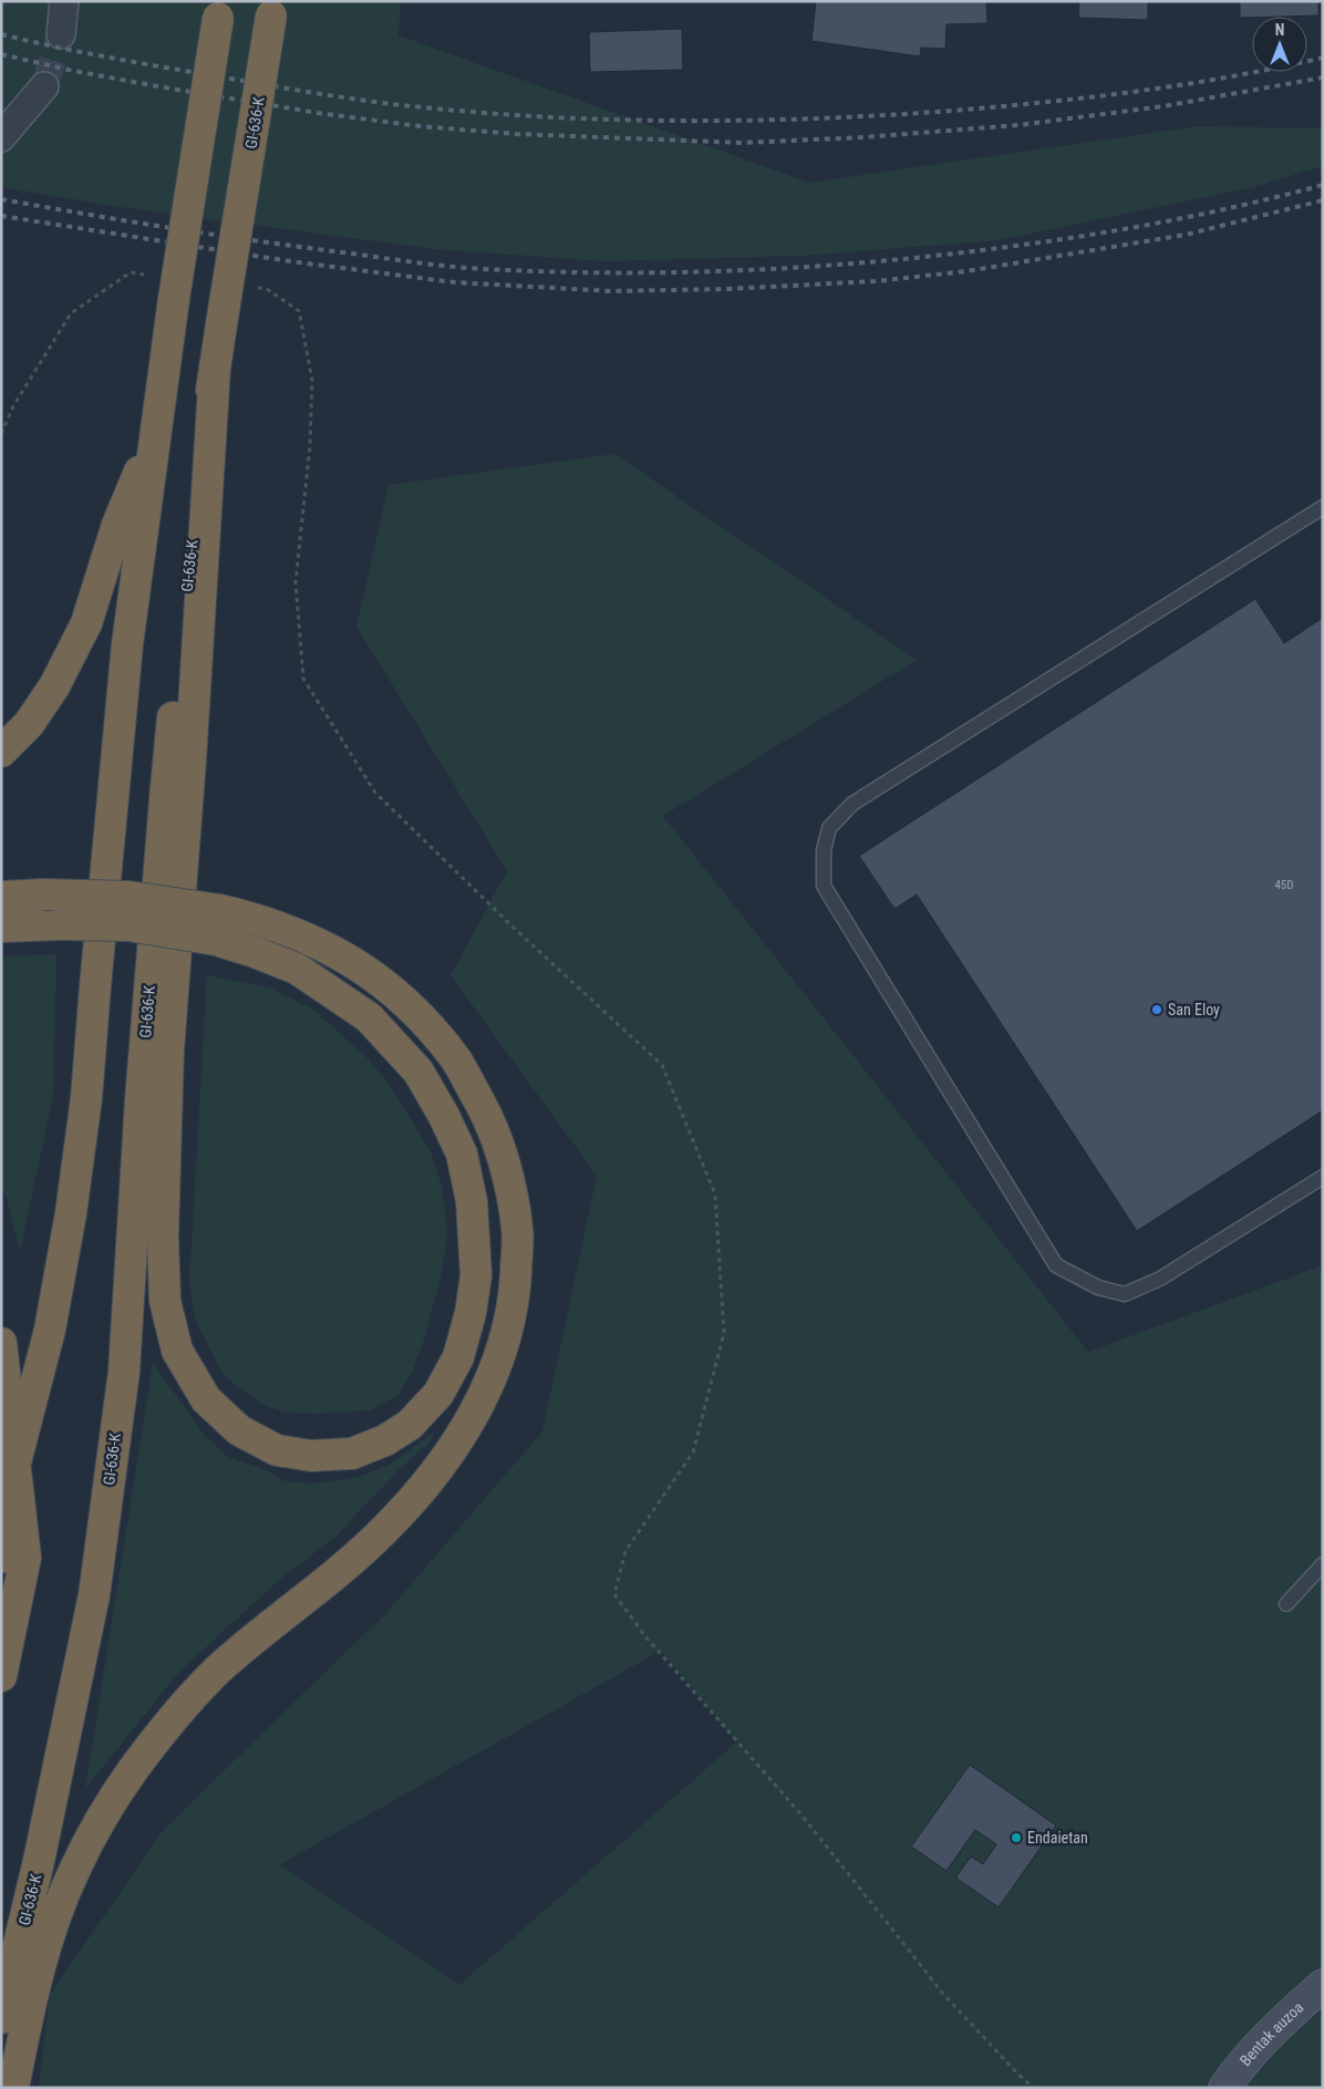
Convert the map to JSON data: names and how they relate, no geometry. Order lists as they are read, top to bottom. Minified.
{"streets":{"highway":["GI-636-K"],"main road":["Bentak auzoa"]},"places":["San Eloy","Endaietan"],"house_numbers":["45D"],"north":"top"}
